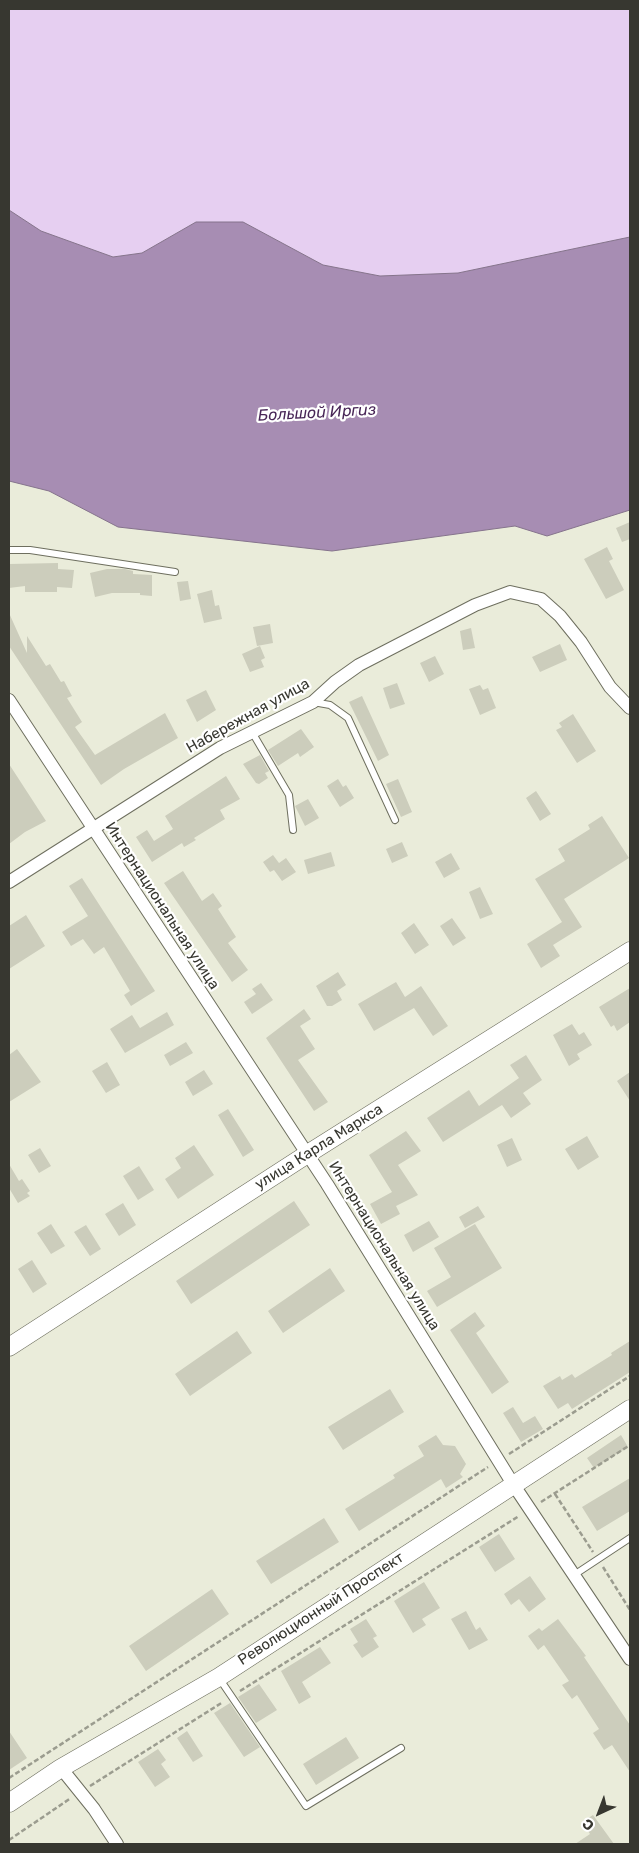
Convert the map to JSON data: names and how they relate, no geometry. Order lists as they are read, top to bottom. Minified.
{"streets":{"street":["Набережная улица","Интернациональная улица","улица Карла Маркса","Революционный Проспект"]},"crossings":[["Набережная улица","Интернациональная улица"],["Интернациональная улица","улица Карла Маркса"],["Интернациональная улица","Революционный Проспект"]],"water":["Большой Иргиз"],"north":"bottom left"}
